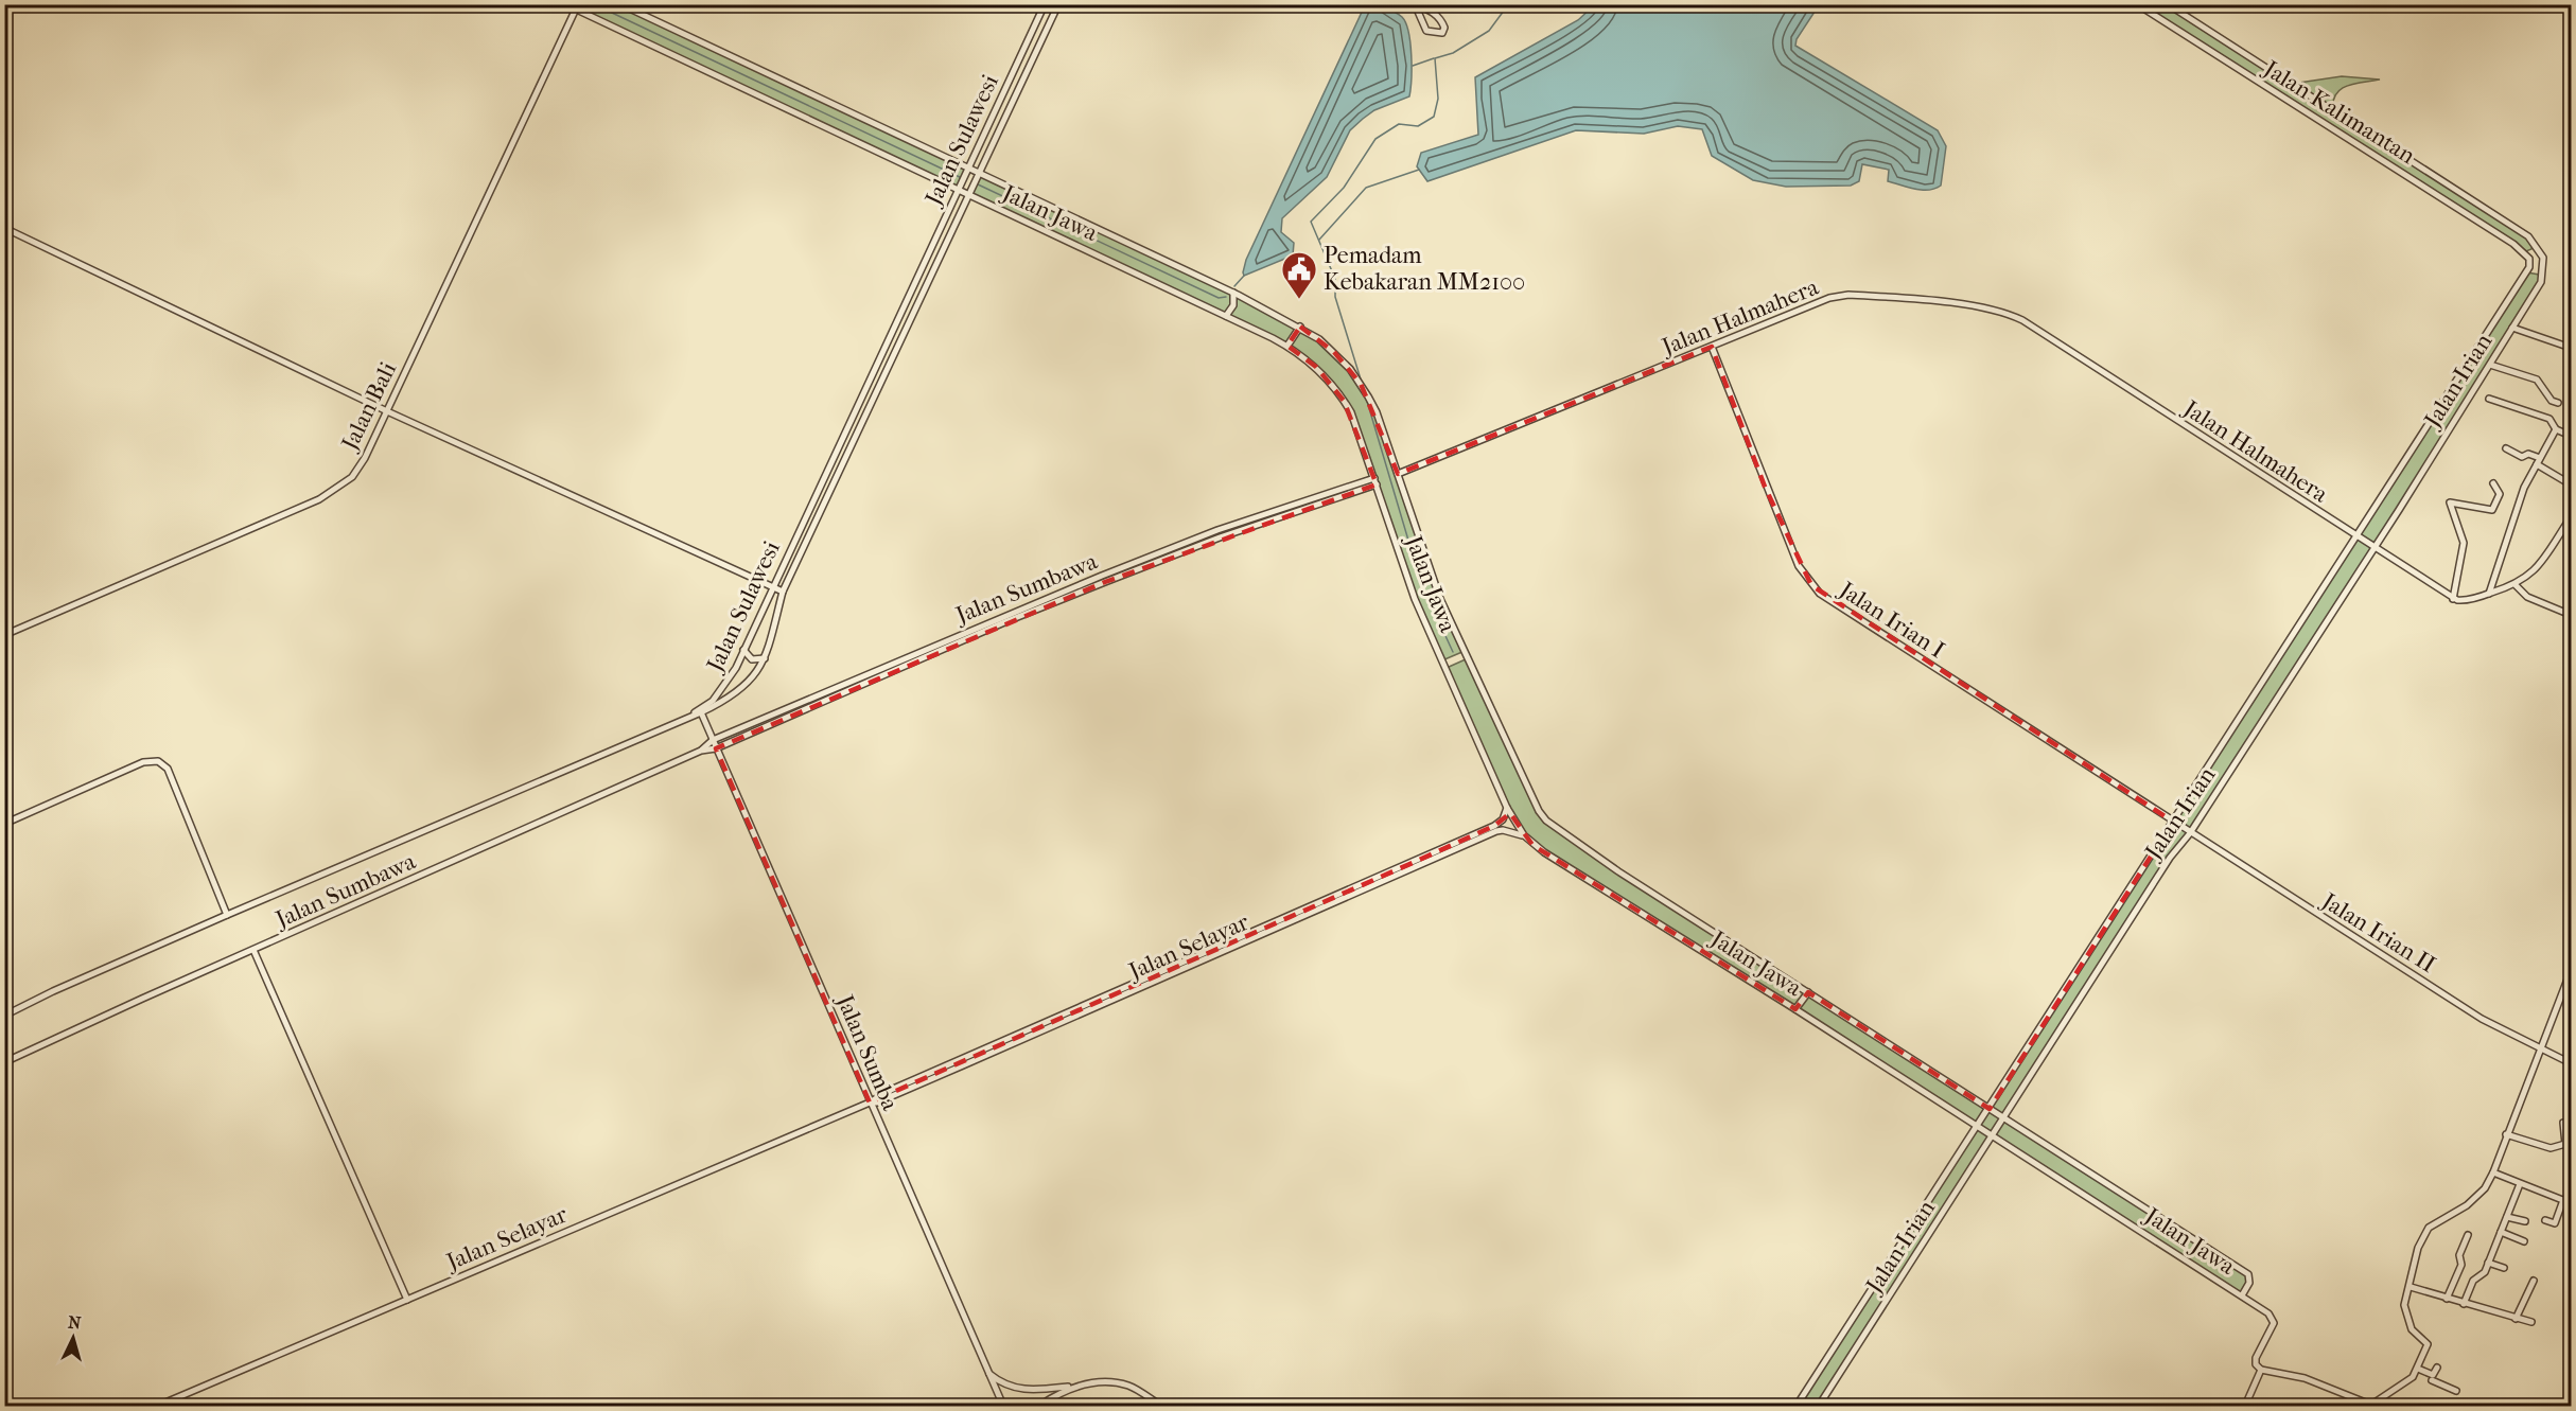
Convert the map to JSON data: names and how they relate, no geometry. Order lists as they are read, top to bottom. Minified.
{"streets":{"street":["Jalan Kalimantan","Jalan Sulawesi","Jalan Jawa","Jalan Halmahera","Jalan Irian","Jalan Bali","Jalan Sumbawa","Jalan Irian I","Jalan Irian II","Jalan Selayar","Jalan Sumba"]},"crossings":[["Jalan Sulawesi","Jalan Jawa"],["Jalan Sulawesi","Jalan Sumba"],["Jalan Jawa","Jalan Halmahera"],["Jalan Jawa","Jalan Irian"],["Jalan Jawa","Jalan Bali"],["Jalan Jawa","Jalan Sumbawa"],["Jalan Jawa","Jalan Selayar"],["Jalan Halmahera","Jalan Irian"],["Jalan Halmahera","Jalan Irian I"],["Jalan Irian","Jalan Irian I"],["Jalan Irian","Jalan Irian II"],["Jalan Sumbawa","Jalan Sumba"],["Jalan Irian I","Jalan Irian II"],["Jalan Selayar","Jalan Sumba"]],"places":{"public building":["Pemadam Kebakaran MM2100"]},"north":"top"}
